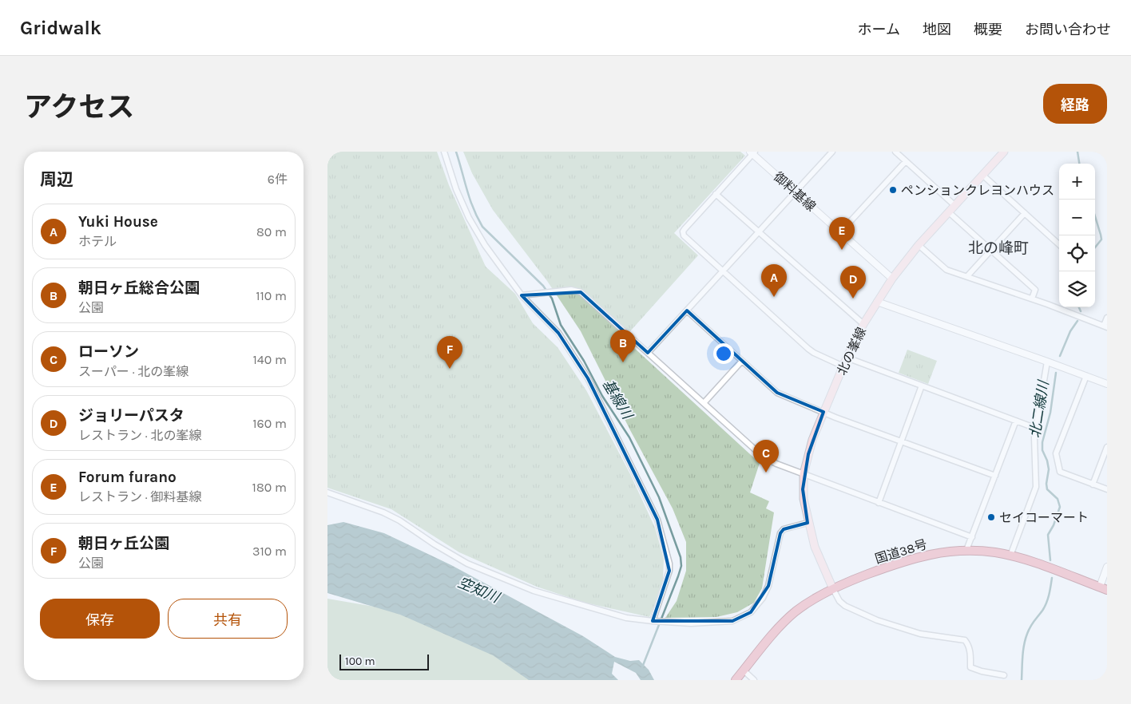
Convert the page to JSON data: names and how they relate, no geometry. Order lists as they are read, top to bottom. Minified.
{"streets":{"highway":["国道38号"],"main road":["北の峯線"],"street":["御料基線"]},"crossings":[["御料基線","北の峯線"],["北の峯線","国道38号"]],"districts":["北の峰町"],"water":["基線川","北二線川","空知川"],"places":["ペンションクレヨンハウス","セイコーマート"],"scale_bar":"100 m","page":{"header":"Gridwalk","nav":["ホーム","地図","概要","お問い合わせ"],"title":"アクセス","buttons":["経路",["保存","共有"]],"heading":["周辺","6件"],"map_buttons":["+","−"],"list":[{"mark":"A","name":"Yuki House","note":"ホテル","value":"80 m"},{"mark":"B","name":"朝日ヶ丘総合公園","note":"公園","value":"110 m"},{"mark":"C","name":"ローソン","note":"スーパー · 北の峯線","value":"140 m"},{"mark":"D","name":"ジョリーパスタ","note":"レストラン · 北の峯線","value":"160 m"},{"mark":"E","name":"Forum furano","note":"レストラン · 御料基線","value":"180 m"},{"mark":"F","name":"朝日ヶ丘公園","note":"公園","value":"310 m"}],"pins":["E","A","D","B","F","C"],"scale":"100 m"}}
